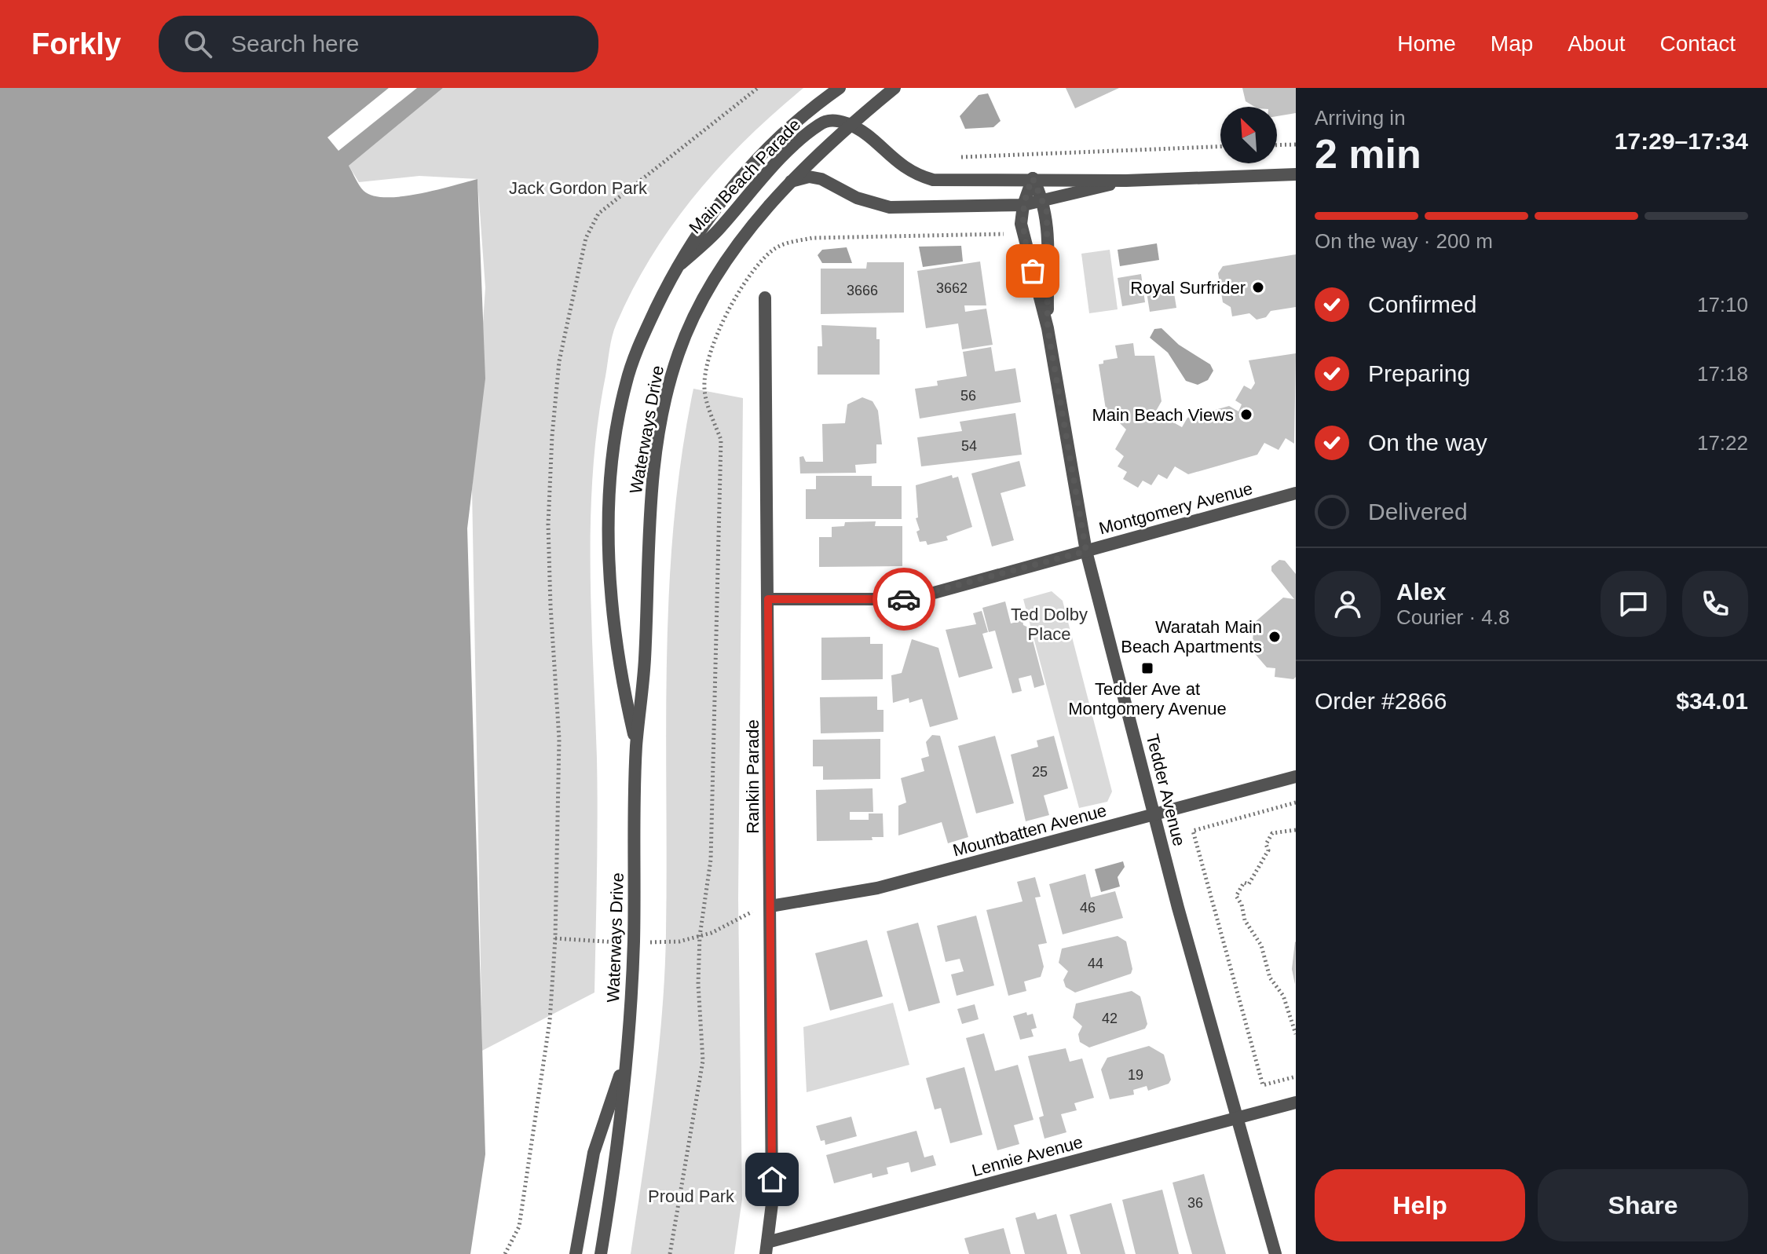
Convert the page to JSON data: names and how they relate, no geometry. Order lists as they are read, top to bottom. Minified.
{"streets":{"street":["Main Beach Parade","Waterways Drive","Montgomery Avenue","Rankin Parade","Tedder Avenue","Mountbatten Avenue","Lennie Avenue"]},"crossings":[["Main Beach Parade","Waterways Drive"],["Montgomery Avenue","Rankin Parade"],["Montgomery Avenue","Tedder Avenue"],["Rankin Parade","Mountbatten Avenue"],["Rankin Parade","Lennie Avenue"],["Tedder Avenue","Mountbatten Avenue"],["Tedder Avenue","Lennie Avenue"]],"parks":["Jack Gordon Park","Ted Dolby Place","Proud Park"],"places":{"other":["Royal Surfrider","Main Beach Views","Waratah Main Beach Apartments"],"transit":["Tedder Ave at Montgomery Avenue"]},"house_numbers":["3662","3666","56","54","25","46","44","42","19","36"],"north":"top left","page":{"header":"Forkly","search":"Search here","nav":["Home","Map","About","Contact"],"heading":["2 min","Arriving in","17:29–17:34"],"panel":["Alex","Courier · 4.8","Order #2866","$34.01"],"bar":"On the way · 200 m","list":[["Confirmed","17:10"],["Preparing","17:18"],["On the way","17:22"],"Delivered"],"buttons":["Help","Share"]}}
